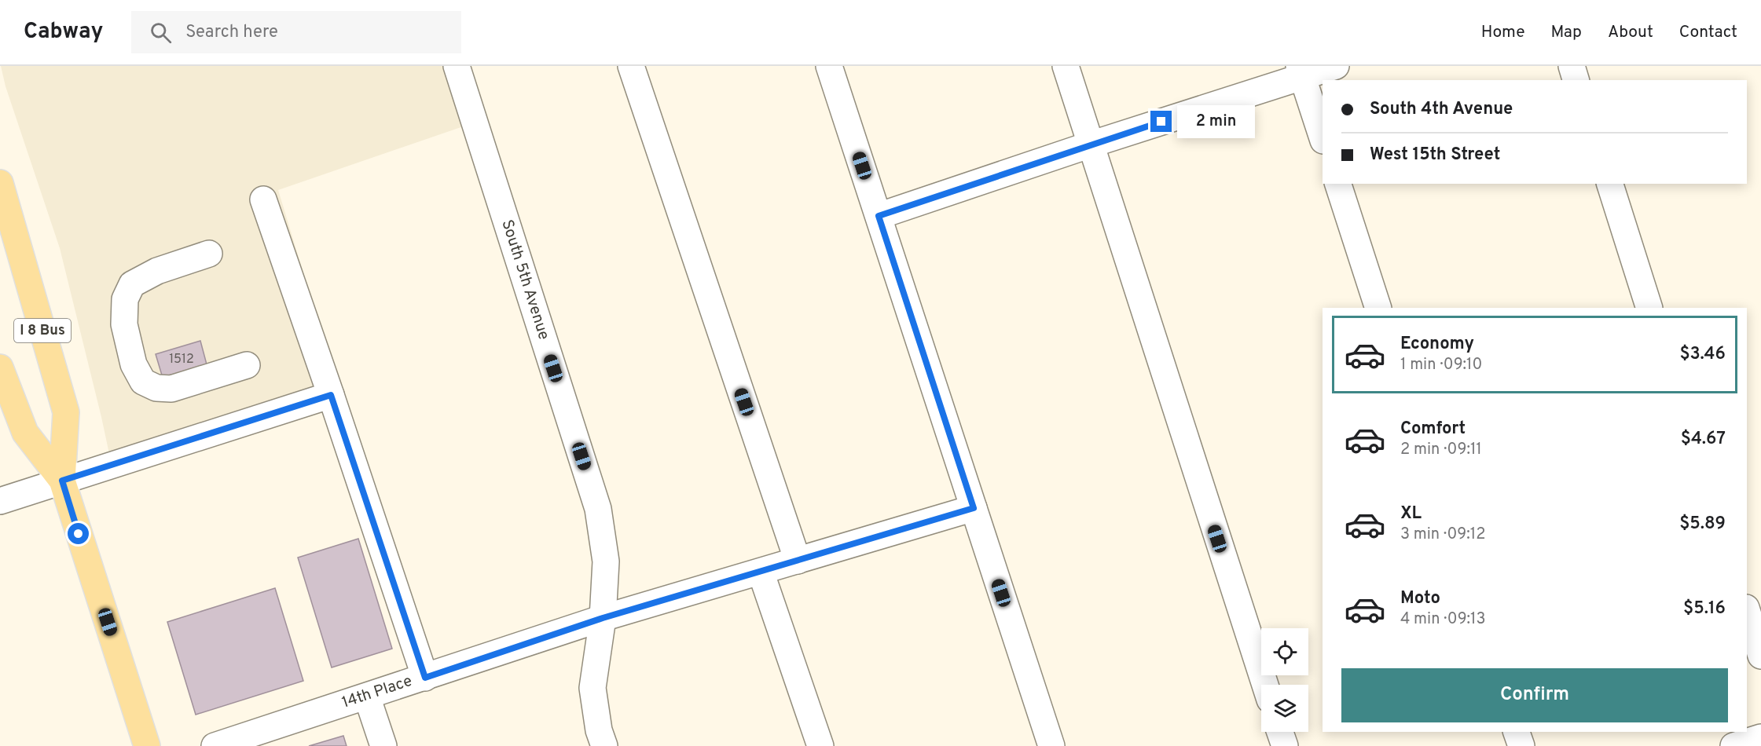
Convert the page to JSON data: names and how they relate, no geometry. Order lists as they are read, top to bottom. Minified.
{"streets":{"main road":["I 8 Bus"],"street":["South 5th Avenue","14th Place"]},"crossings":[["South 5th Avenue","14th Place"]],"house_numbers":["1512"],"page":{"header":"Cabway","search":"Search here","nav":["Home","Map","About","Contact"],"banner":["South 4th Avenue","West 15th Street"],"bubble":"2 min","list":[{"name":"Economy","note":"1 min · 09:10","value":"$3.46"},{"name":"Comfort","note":"2 min · 09:11","value":"$4.67"},{"name":"XL","note":"3 min · 09:12","value":"$5.89"},{"name":"Moto","note":"4 min · 09:13","value":"$5.16"}],"buttons":"Confirm"}}
